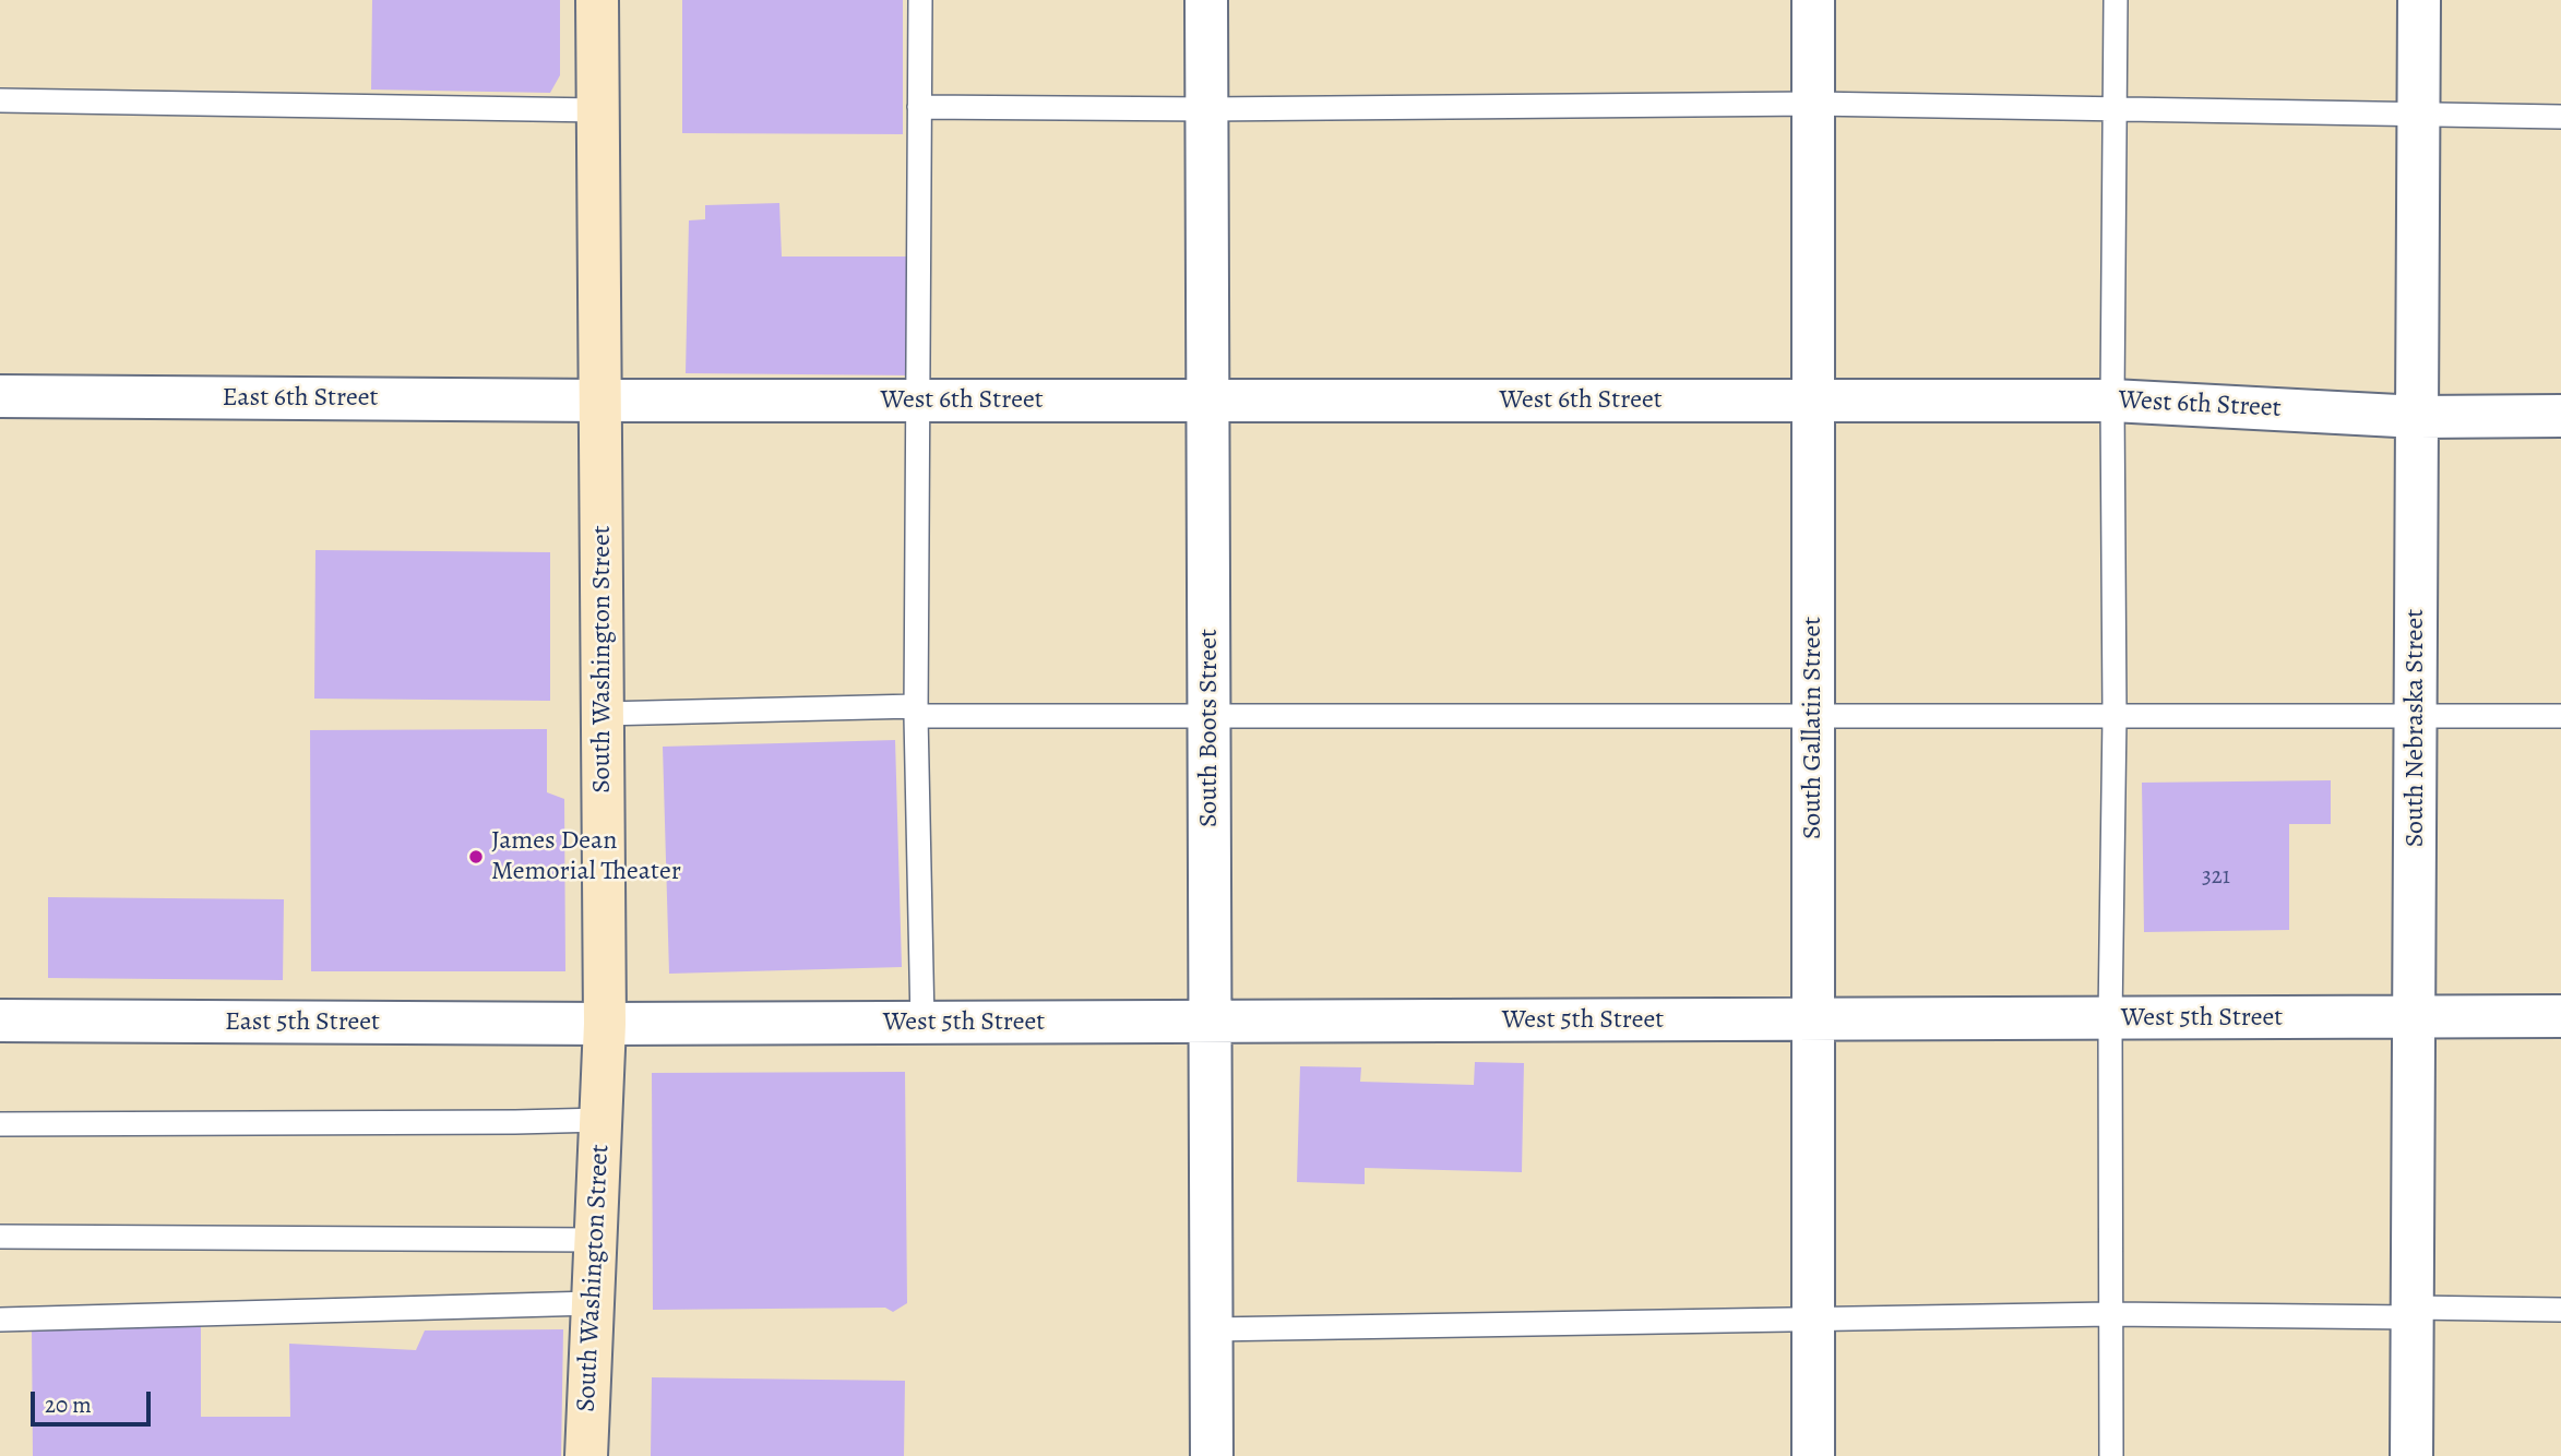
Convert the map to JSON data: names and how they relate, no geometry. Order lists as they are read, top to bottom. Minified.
{"streets":{"main road":["South Washington Street"],"street":["East 6th Street","West 6th Street","South Boots Street","South Gallatin Street","South Nebraska Street","West 5th Street","East 5th Street"]},"crossings":[["East 6th Street","West 6th Street"],["East 6th Street","South Washington Street"],["West 6th Street","South Washington Street"],["West 6th Street","South Boots Street"],["West 6th Street","South Gallatin Street"],["West 6th Street","South Nebraska Street"],["South Washington Street","West 5th Street"],["South Washington Street","East 5th Street"],["South Boots Street","West 5th Street"],["South Gallatin Street","West 5th Street"],["South Nebraska Street","West 5th Street"],["West 5th Street","East 5th Street"]],"places":["James Dean Memorial Theater"],"house_numbers":["321"],"scale_bar":"20 m"}
